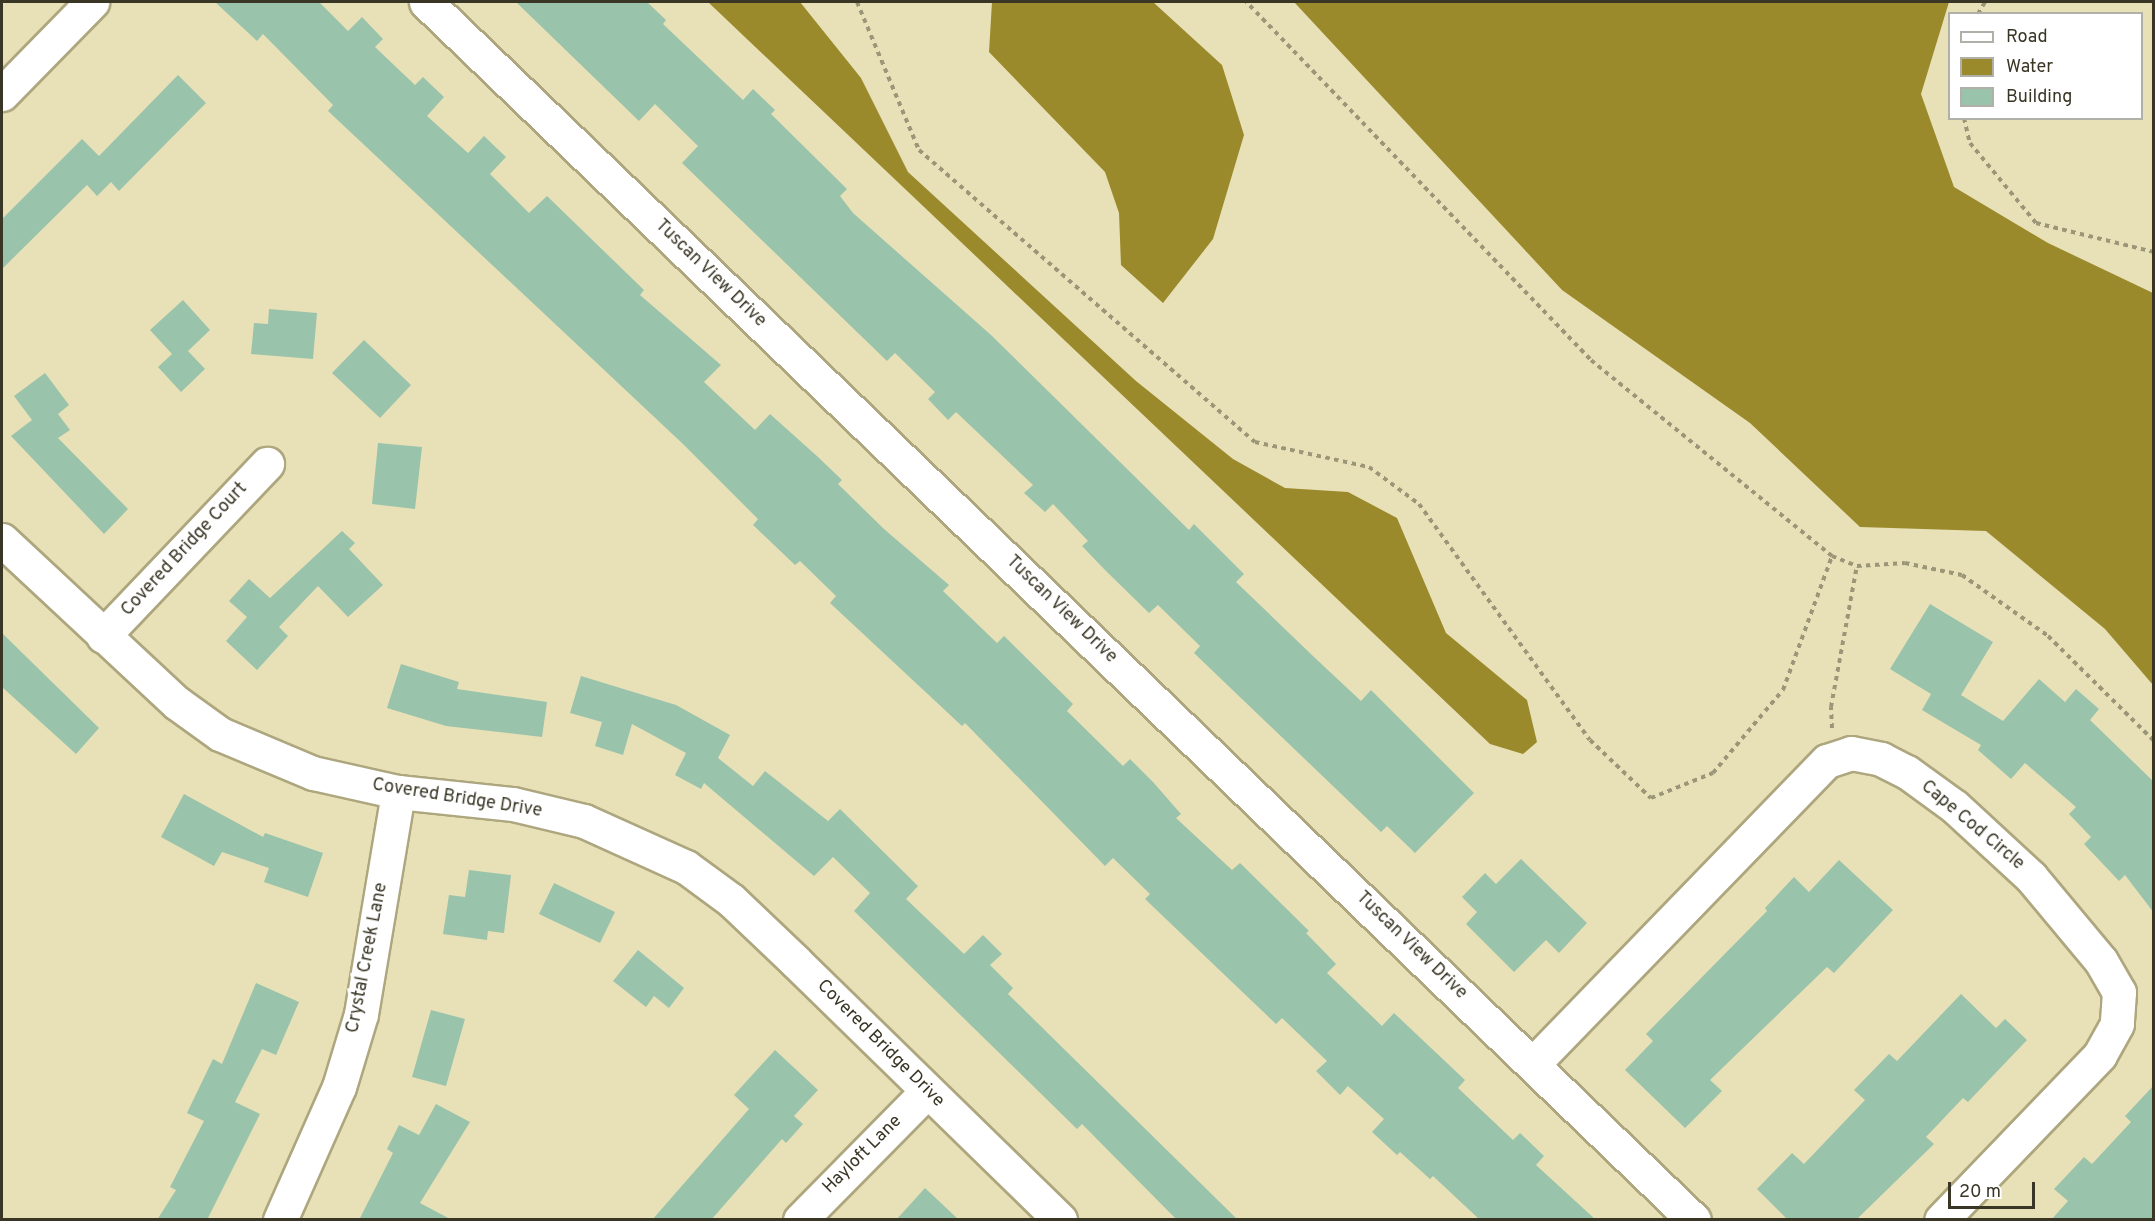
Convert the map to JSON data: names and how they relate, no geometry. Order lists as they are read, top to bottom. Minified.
{"streets":{"street":["Tuscan View Drive","Covered Bridge Court","Covered Bridge Drive","Cape Cod Circle","Crystal Creek Lane","Hayloft Lane"]},"crossings":[["Tuscan View Drive","Cape Cod Circle"],["Covered Bridge Court","Covered Bridge Drive"],["Covered Bridge Drive","Crystal Creek Lane"],["Covered Bridge Drive","Hayloft Lane"]],"legend":["Road","Water","Building"],"scale_bar":"20 m"}
